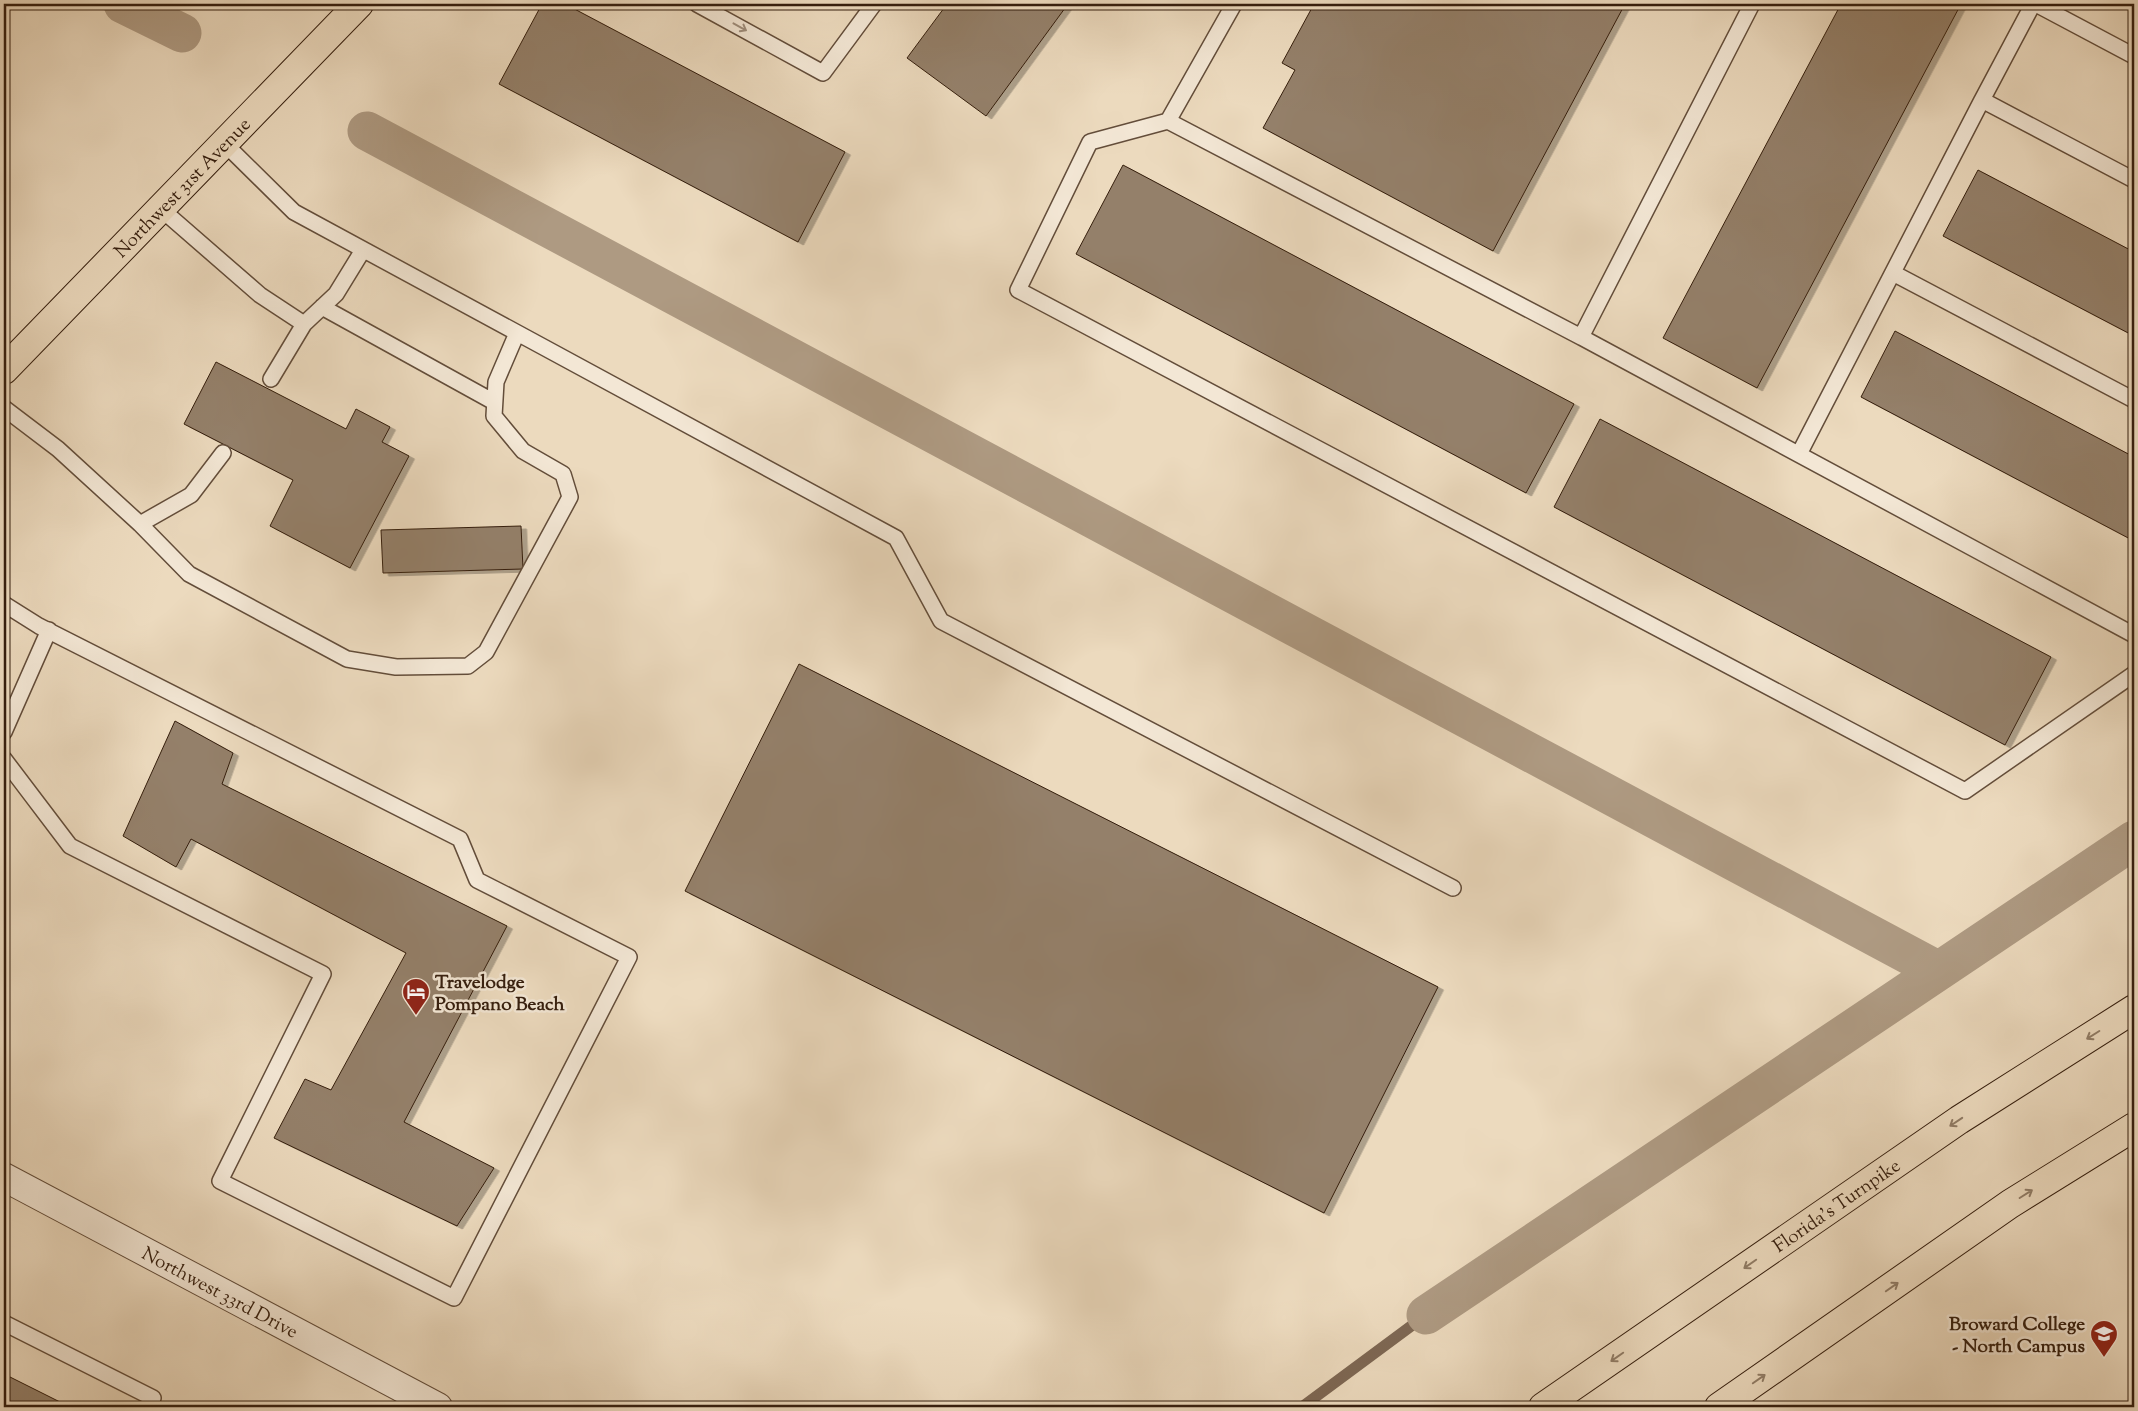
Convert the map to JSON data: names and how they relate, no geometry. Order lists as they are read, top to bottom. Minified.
{"streets":{"main road":["Northwest 31st Avenue","Florida's Turnpike"],"street":["Northwest 33rd Drive"]},"places":{"hotel":["Travelodge Pompano Beach"],"school or university":["Broward College - North Campus"]}}
